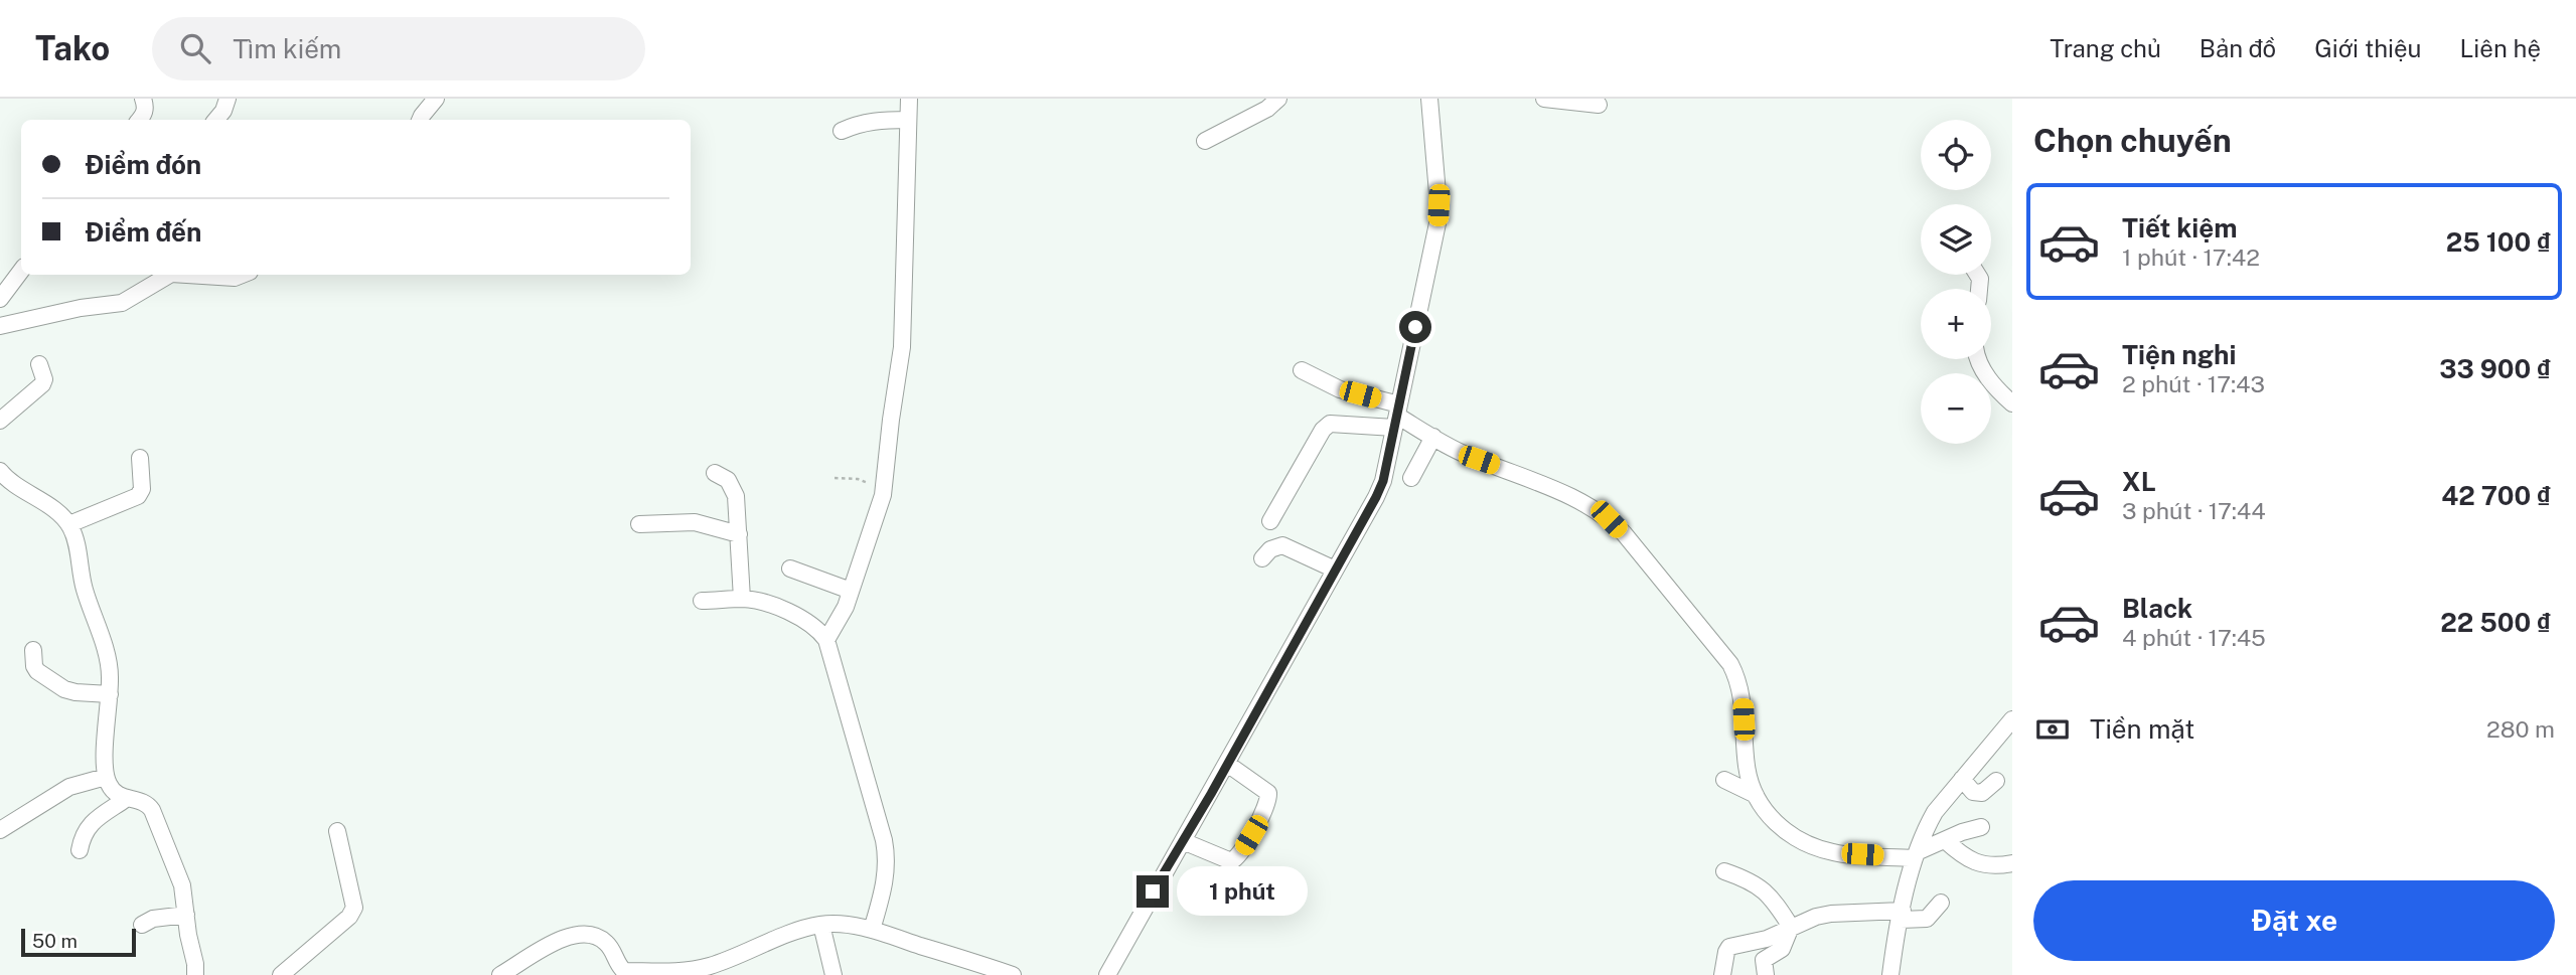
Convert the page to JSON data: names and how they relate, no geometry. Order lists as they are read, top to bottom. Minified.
{"scale_bar":"50 m","page":{"header":"Tako","search":"Tìm kiếm","nav":["Trang chủ","Bản đồ","Giới thiệu","Liên hệ"],"heading":"Chọn chuyến","map_buttons":["+","−"],"banner":["Điểm đón","Điểm đến"],"list":[{"name":"Tiết kiệm","note":"1 phút · 17:42","value":"25 100 ₫"},{"name":"Tiện nghi","note":"2 phút · 17:43","value":"33 900 ₫"},{"name":"XL","note":"3 phút · 17:44","value":"42 700 ₫"},{"name":"Black","note":"4 phút · 17:45","value":"22 500 ₫"}],"pay":["Tiền mặt","280 m"],"bubble":"1 phút","buttons":"Đặt xe","scale":"50 m"}}
